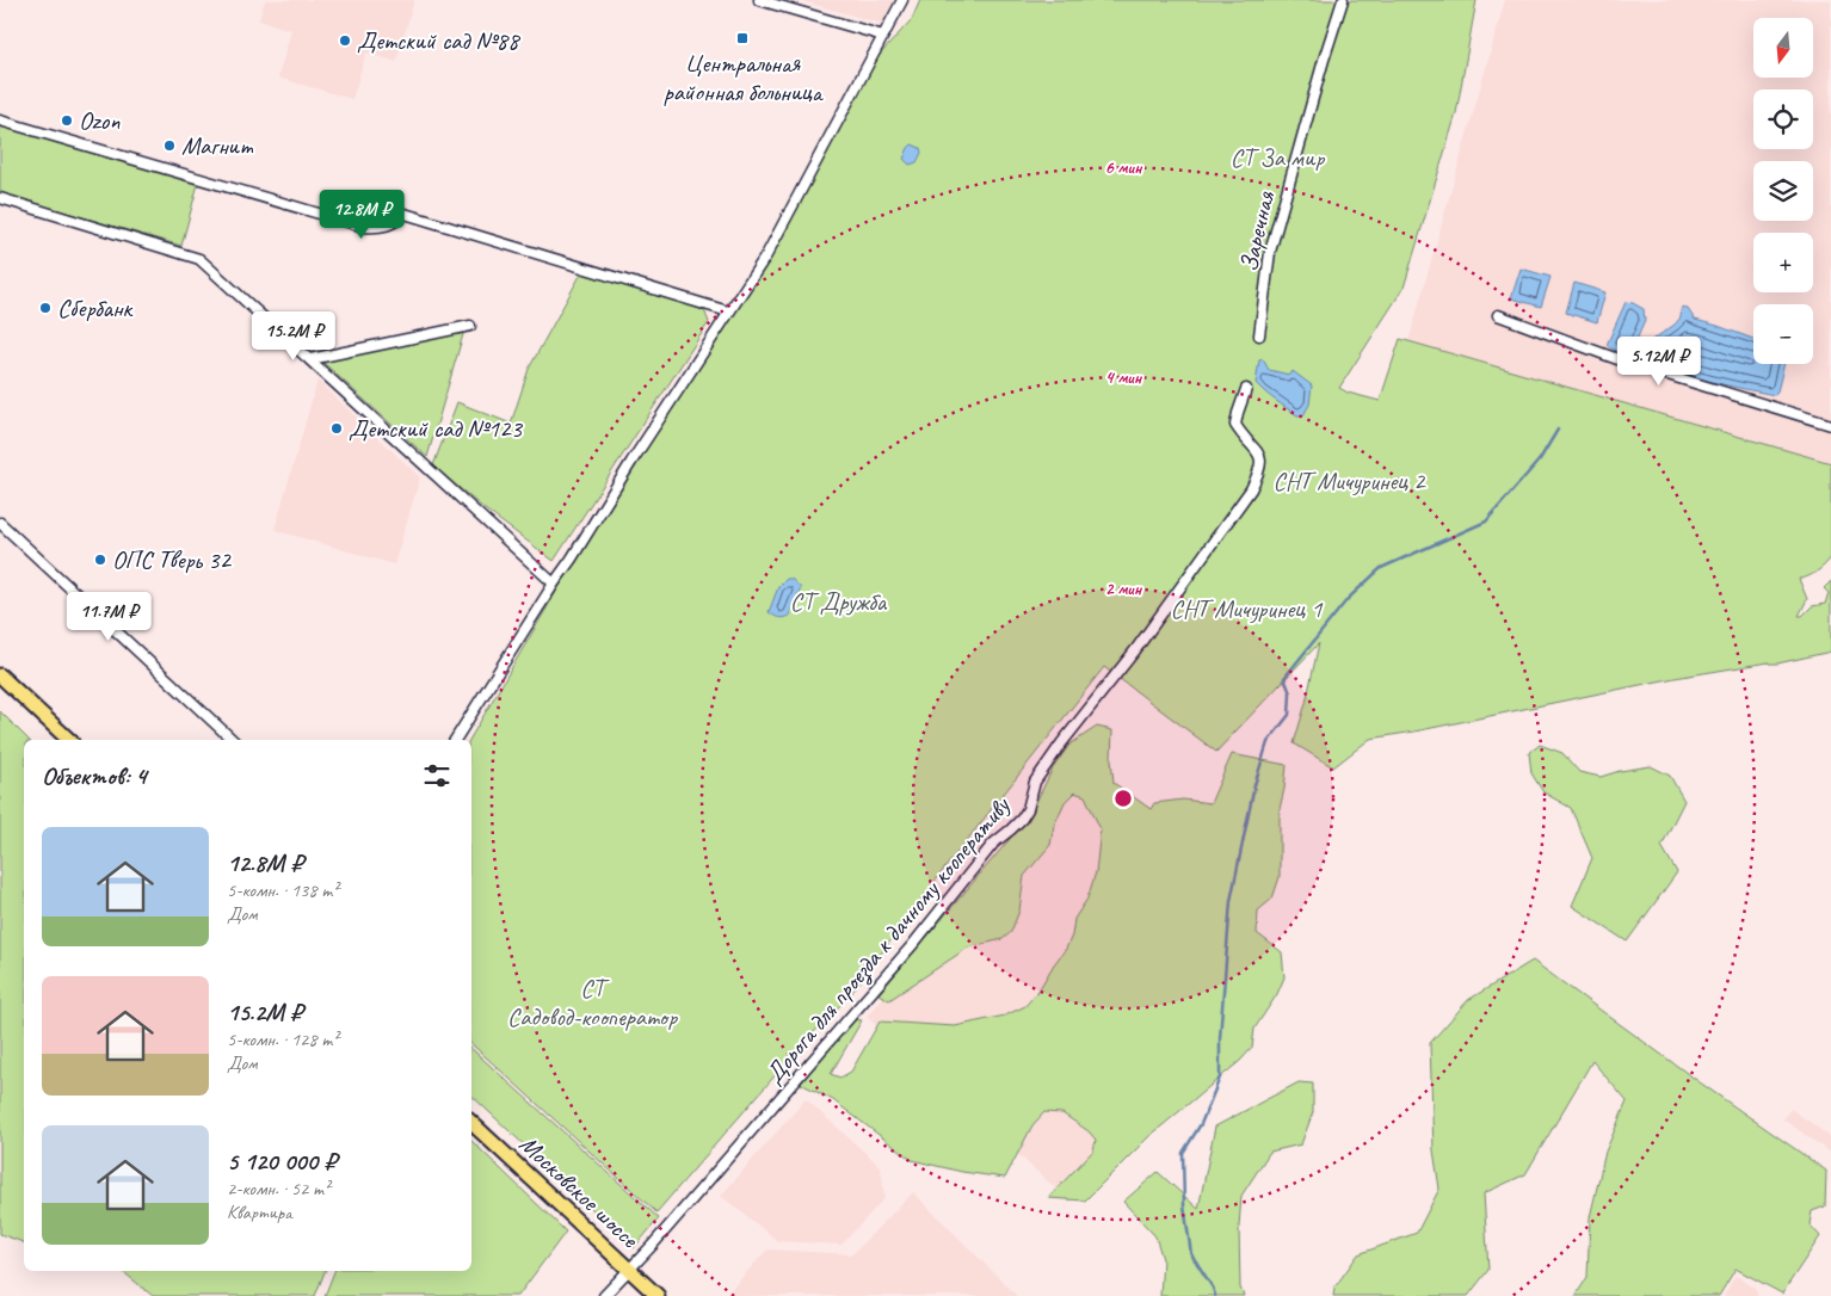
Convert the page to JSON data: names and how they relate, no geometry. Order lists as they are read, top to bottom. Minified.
{"streets":{"main road":["Московское шоссе"],"street":["Заречная","Дорога для проезда к дачному кооперативу"]},"crossings":[["Дорога для проезда к дачному кооперативу","Московское шоссе"]],"parks":["СТ За мир","СНТ Мичуринец 2","СТ Дружба","СНТ Мичуринец 1","СТ Садовод-кооператор"],"places":{"transit":["Центральная районная больница"],"other":["Детский сад №88","Ozon","Магнит","Сбербанк","Детский сад №123","ОПС Тверь 32"]},"north":"bottom","page":{"map_buttons":["+","−"],"price":["12.8M ₽","15.2M ₽","5.12M ₽","11.7M ₽"],"heading":"Объектов: 4","list":[{"name":"12.8M ₽","note":"5-комн. · 138 m² · Дом"},{"name":"15.2M ₽","note":"5-комн. · 128 m² · Дом"},{"name":"5 120 000 ₽","note":"2-комн. · 52 m² · Квартира"}]},"rings":["6 мин","4 мин","2 мин"]}
